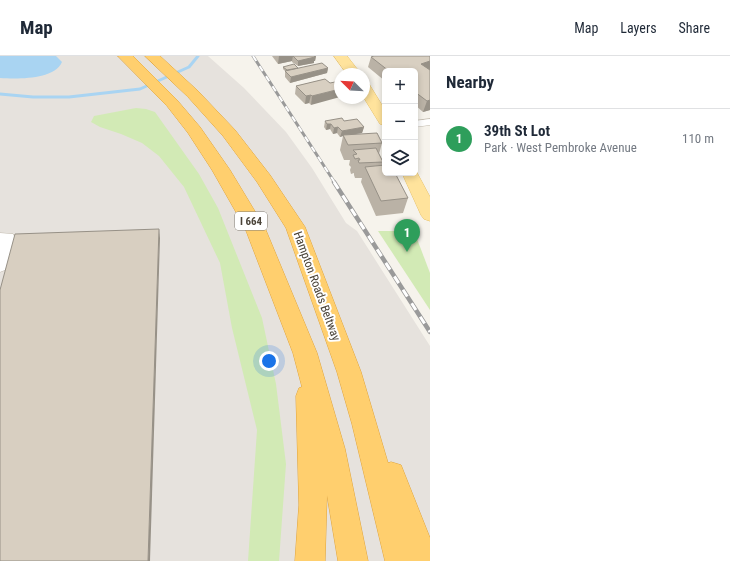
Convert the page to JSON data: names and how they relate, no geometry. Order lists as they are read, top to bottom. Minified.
{"streets":{"highway":["I 664","Hampton Roads Beltway"]},"north":"top left","page":{"header":"Map","nav":["Map","Layers","Share"],"heading":"Nearby","map_buttons":["+","−"],"list":[{"mark":"1","name":"39th St Lot","note":"Park · West Pembroke Avenue","value":"110 m"}],"pins":"1"}}
